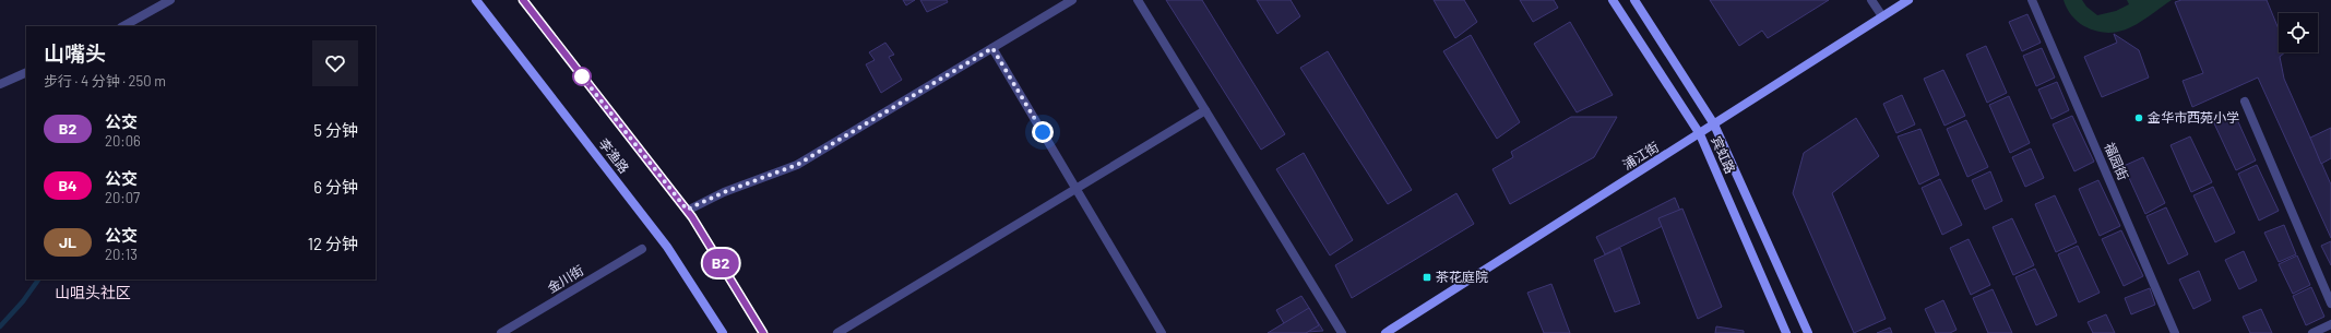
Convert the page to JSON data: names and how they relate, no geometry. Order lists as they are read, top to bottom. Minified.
{"streets":{"main road":["宾虹路","李渔路","浦江街"],"street":["福园街","金川街"]},"crossings":[["宾虹路","浦江街"]],"districts":["山咀头社区"],"places":{"other":["金华市西苑小学"],"transit":["茶花庭院"]},"lines":["bus line B2"],"page":{"on_map":"B2","heading":["山嘴头","步行 · 4 分钟 · 250 m"],"list":[{"mark":"B2","name":"公交","note":"20:06","value":"5 分钟"},{"mark":"B4","name":"公交","note":"20:07","value":"6 分钟"},{"mark":"JL","name":"公交","note":"20:13","value":"12 分钟"}]}}
